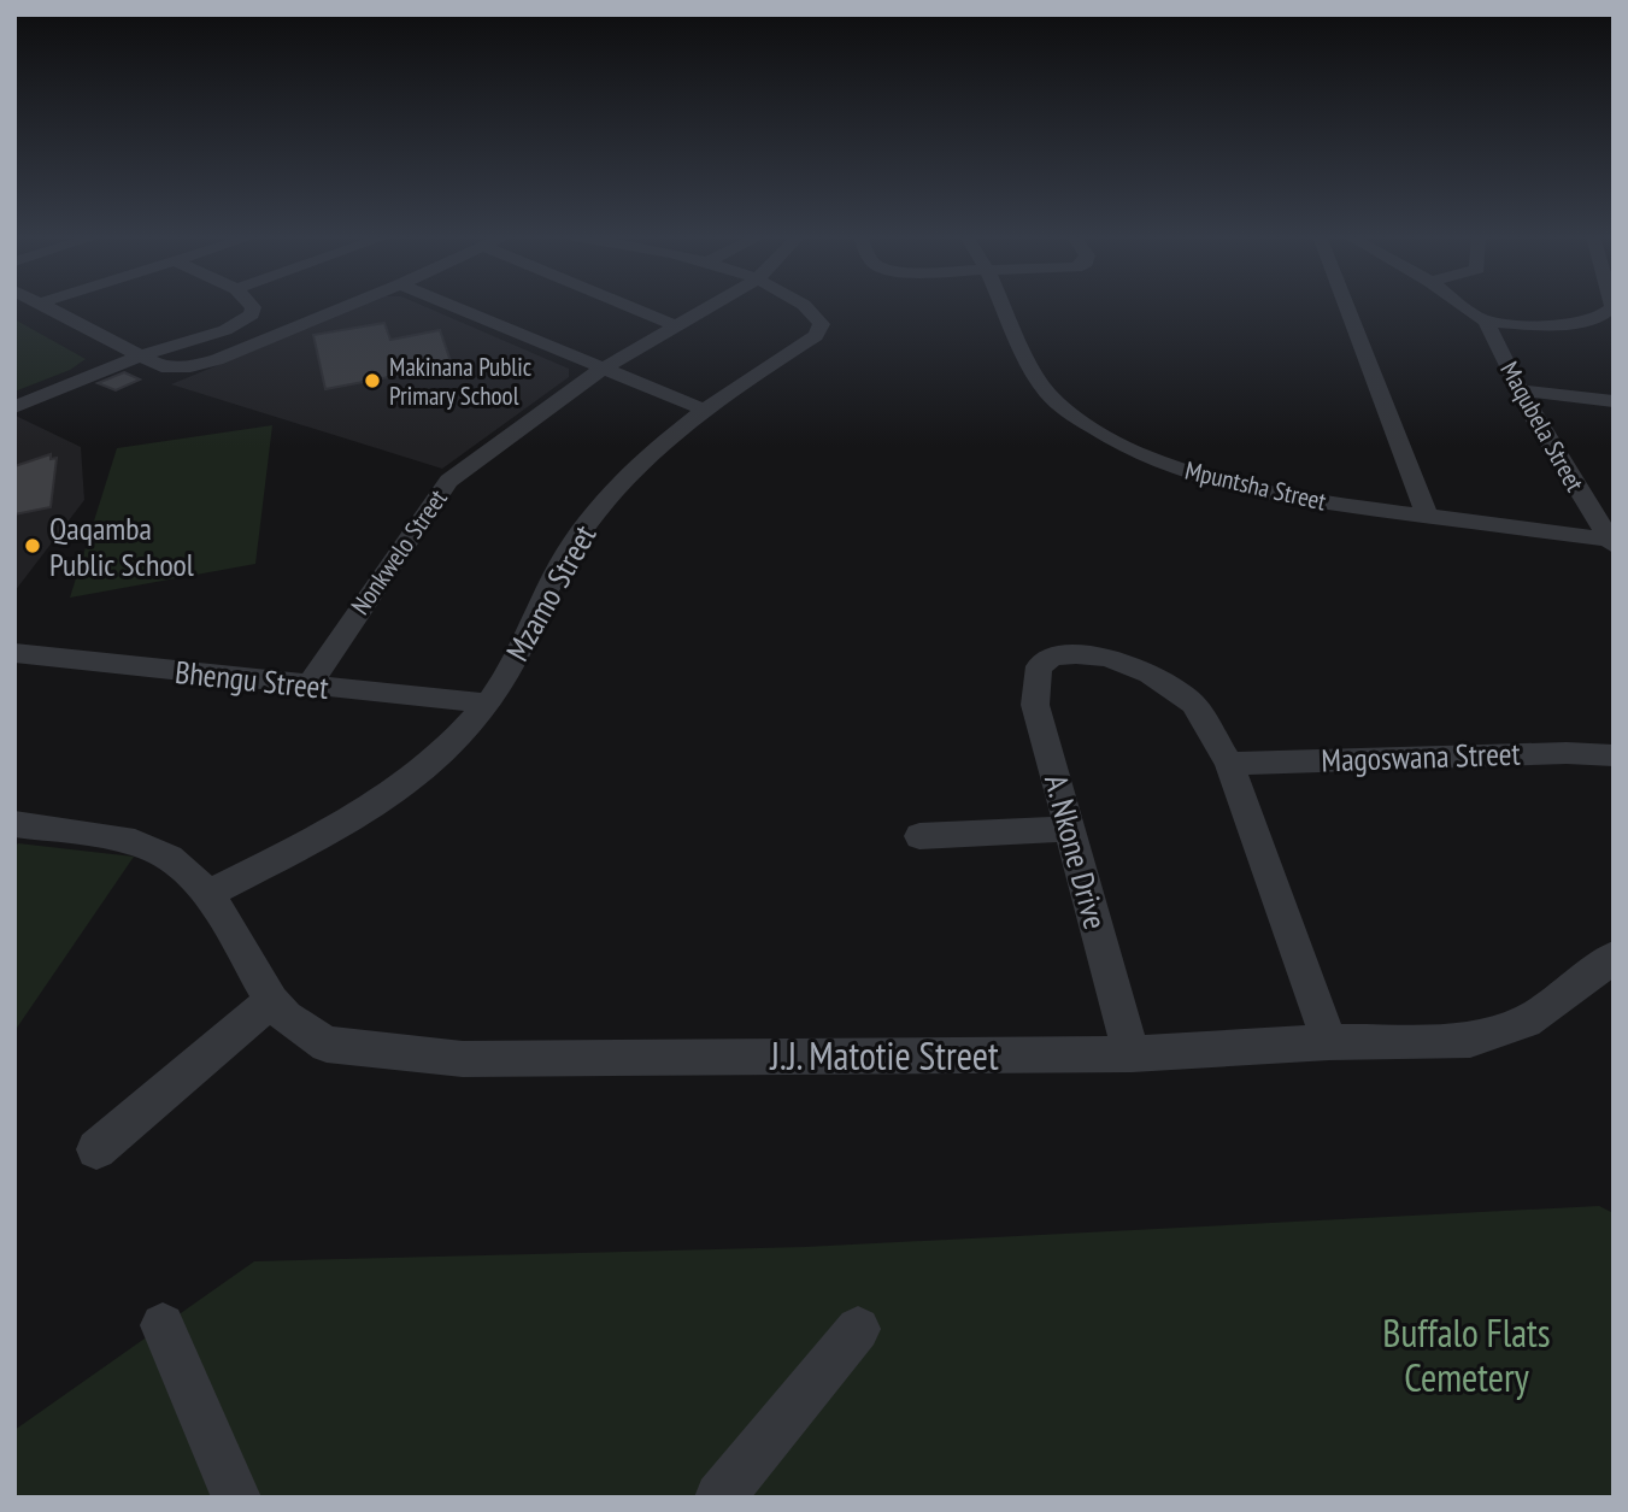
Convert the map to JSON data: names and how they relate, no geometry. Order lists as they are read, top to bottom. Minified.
{"streets":{"street":["Maqubela Street","Mpuntsha Street","Nonkwelo Street","Mzamo Street","Bhengu Street","Magoswana Street","A. Nkone Drive","J.J. Matotie Street"]},"crossings":[["Maqubela Street","Mpuntsha Street"],["Nonkwelo Street","Bhengu Street"],["Mzamo Street","Bhengu Street"],["Mzamo Street","J.J. Matotie Street"],["Magoswana Street","A. Nkone Drive"],["A. Nkone Drive","J.J. Matotie Street"]],"parks":["Buffalo Flats Cemetery"],"places":["Makinana Public Primary School","Qaqamba Public School"]}
